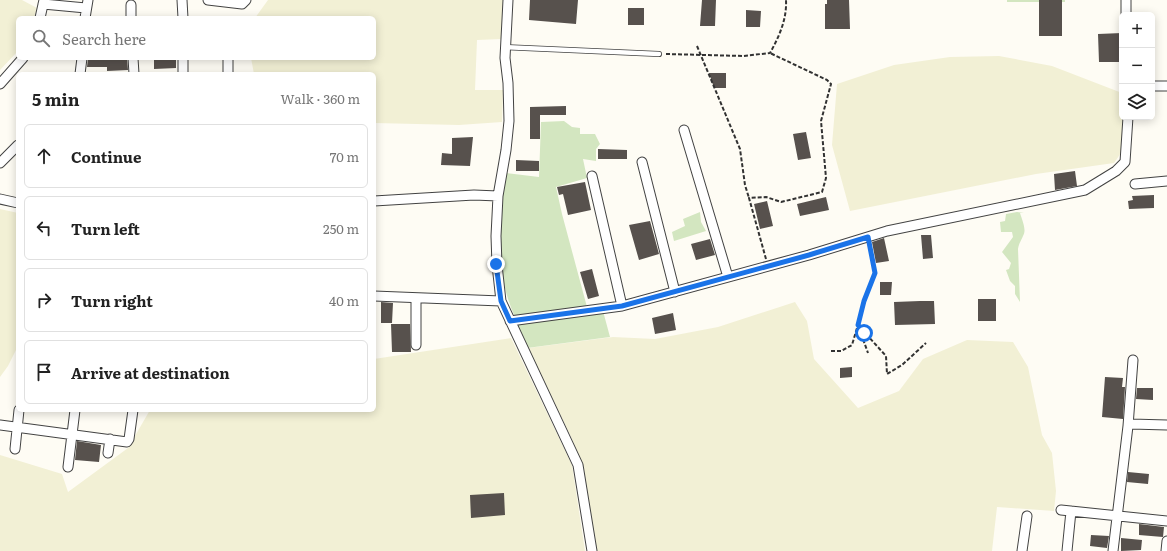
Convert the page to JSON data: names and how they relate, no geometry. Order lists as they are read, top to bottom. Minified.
{"page":{"map_buttons":["+","−"],"search":"Search here","heading":["5 min","Walk · 360 m"],"list":[["Continue","70 m"],["Turn left","250 m"],["Turn right","40 m"],"Arrive at destination"]}}
